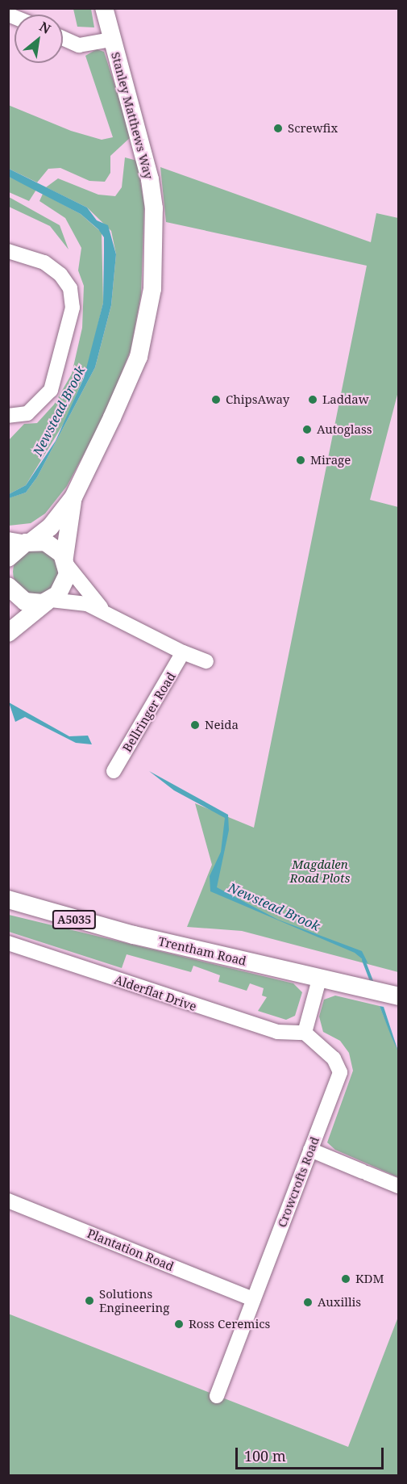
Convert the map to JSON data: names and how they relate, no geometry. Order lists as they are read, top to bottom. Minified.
{"streets":{"main road":["Stanley Matthews Way","A5035","Trentham Road"],"street":["Bellringer Road","Alderflat Drive","Crowcrofts Road","Plantation Road"]},"crossings":[["Alderflat Drive","Crowcrofts Road"],["Crowcrofts Road","Plantation Road"]],"water":["Newstead Brook"],"parks":["Magdalen Road Plots"],"places":["Screwfix","ChipsAway","Laddaw","Autoglass","Mirage","Neida","KDM","Solutions Engineering","Auxillis","Ross Ceremics"],"scale_bar":"100 m","north":"top right"}
